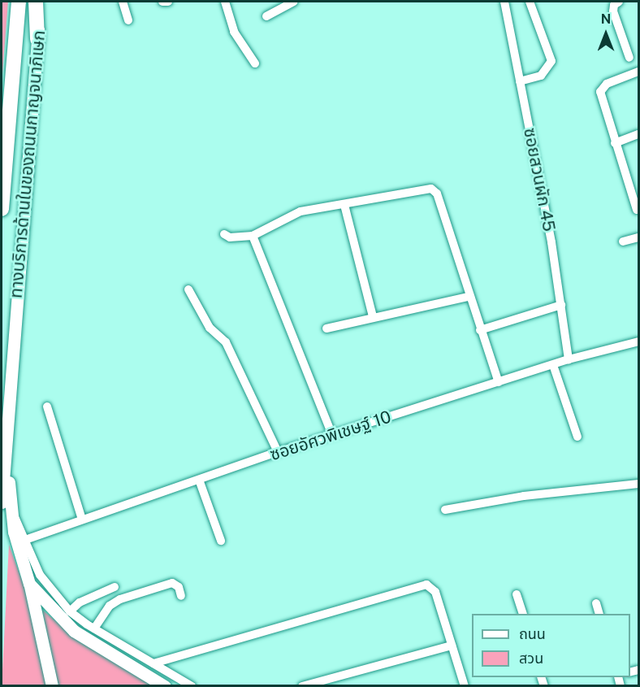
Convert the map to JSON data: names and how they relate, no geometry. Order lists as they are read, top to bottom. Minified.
{"streets":{"main road":["ทางบริการด้านในของถนนกาญจนาภิเษก"],"street":["ซอยสวนผัก 45","ซอยอัศวพิเชษฐ์ 10"]},"crossings":[["ซอยสวนผัก 45","ซอยอัศวพิเชษฐ์ 10"]],"legend":["ถนน","สวน"],"north":"top"}
